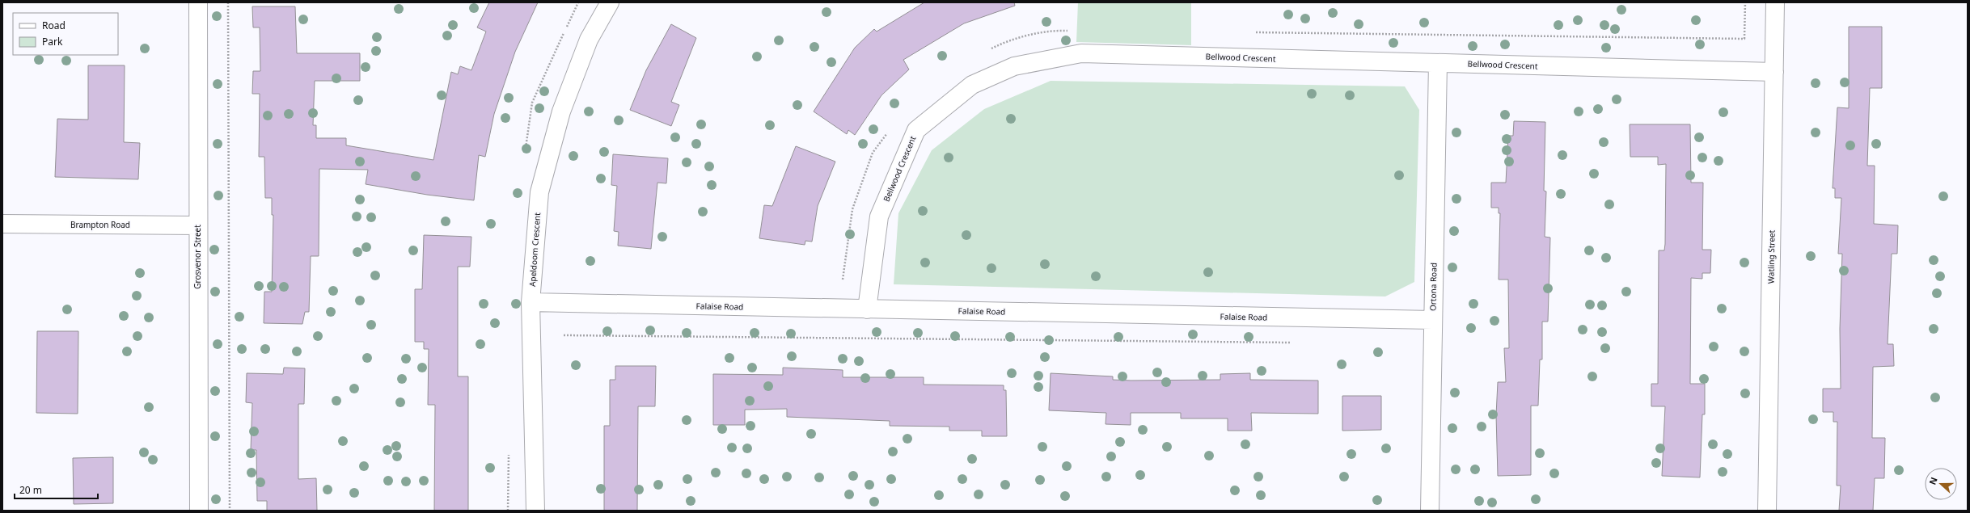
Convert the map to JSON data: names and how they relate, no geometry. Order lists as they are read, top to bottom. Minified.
{"streets":{"street":["Bellwood Crescent","Brampton Road","Apeldoom Crescent","Grosvenor Street","Watling Street","Ortona Road","Falaise Road"]},"crossings":[["Bellwood Crescent","Watling Street"],["Bellwood Crescent","Ortona Road"],["Bellwood Crescent","Falaise Road"],["Brampton Road","Grosvenor Street"],["Apeldoom Crescent","Falaise Road"],["Ortona Road","Falaise Road"]],"legend":["Road","Park"],"scale_bar":"20 m","north":"left"}
